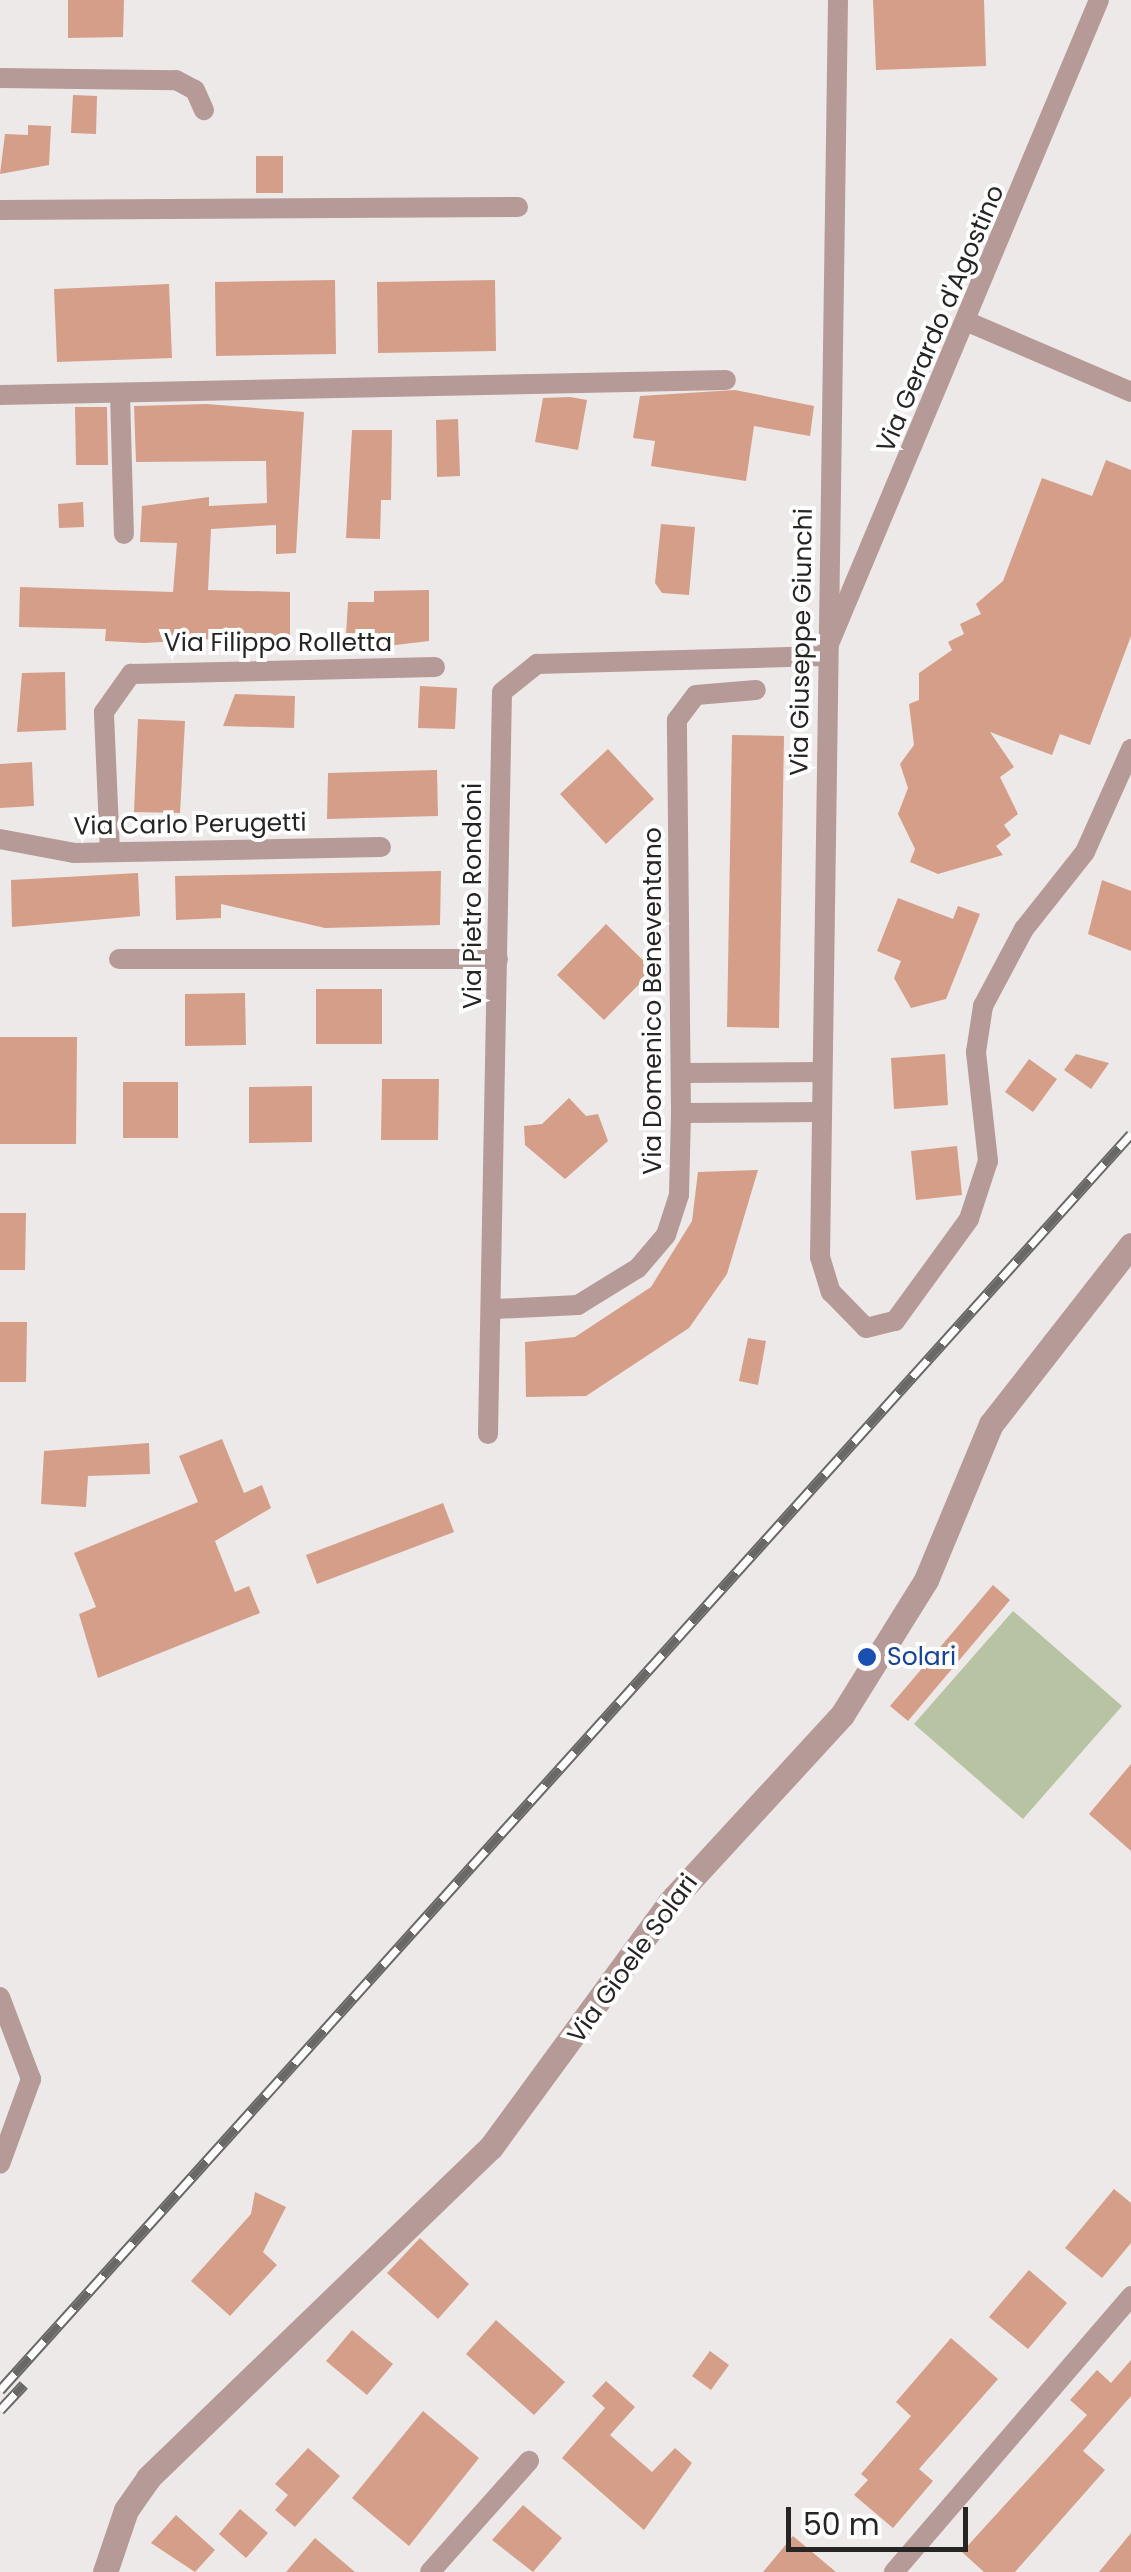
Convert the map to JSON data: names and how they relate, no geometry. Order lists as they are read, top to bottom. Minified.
{"streets":{"street":["Via Gerardo d'Agostino","Via Giuseppe Giunchi","Via Filippo Rolletta","Via Carlo Perugetti","Via Pietro Rondoni","Via Domenico Beneventano","Via Gioele Solari"]},"crossings":[["Via Gerardo d'Agostino","Via Giuseppe Giunchi"],["Via Gerardo d'Agostino","Via Pietro Rondoni"],["Via Giuseppe Giunchi","Via Pietro Rondoni"],["Via Filippo Rolletta","Via Carlo Perugetti"],["Via Pietro Rondoni","Via Domenico Beneventano"]],"places":["Solari"],"scale_bar":"50 m"}
